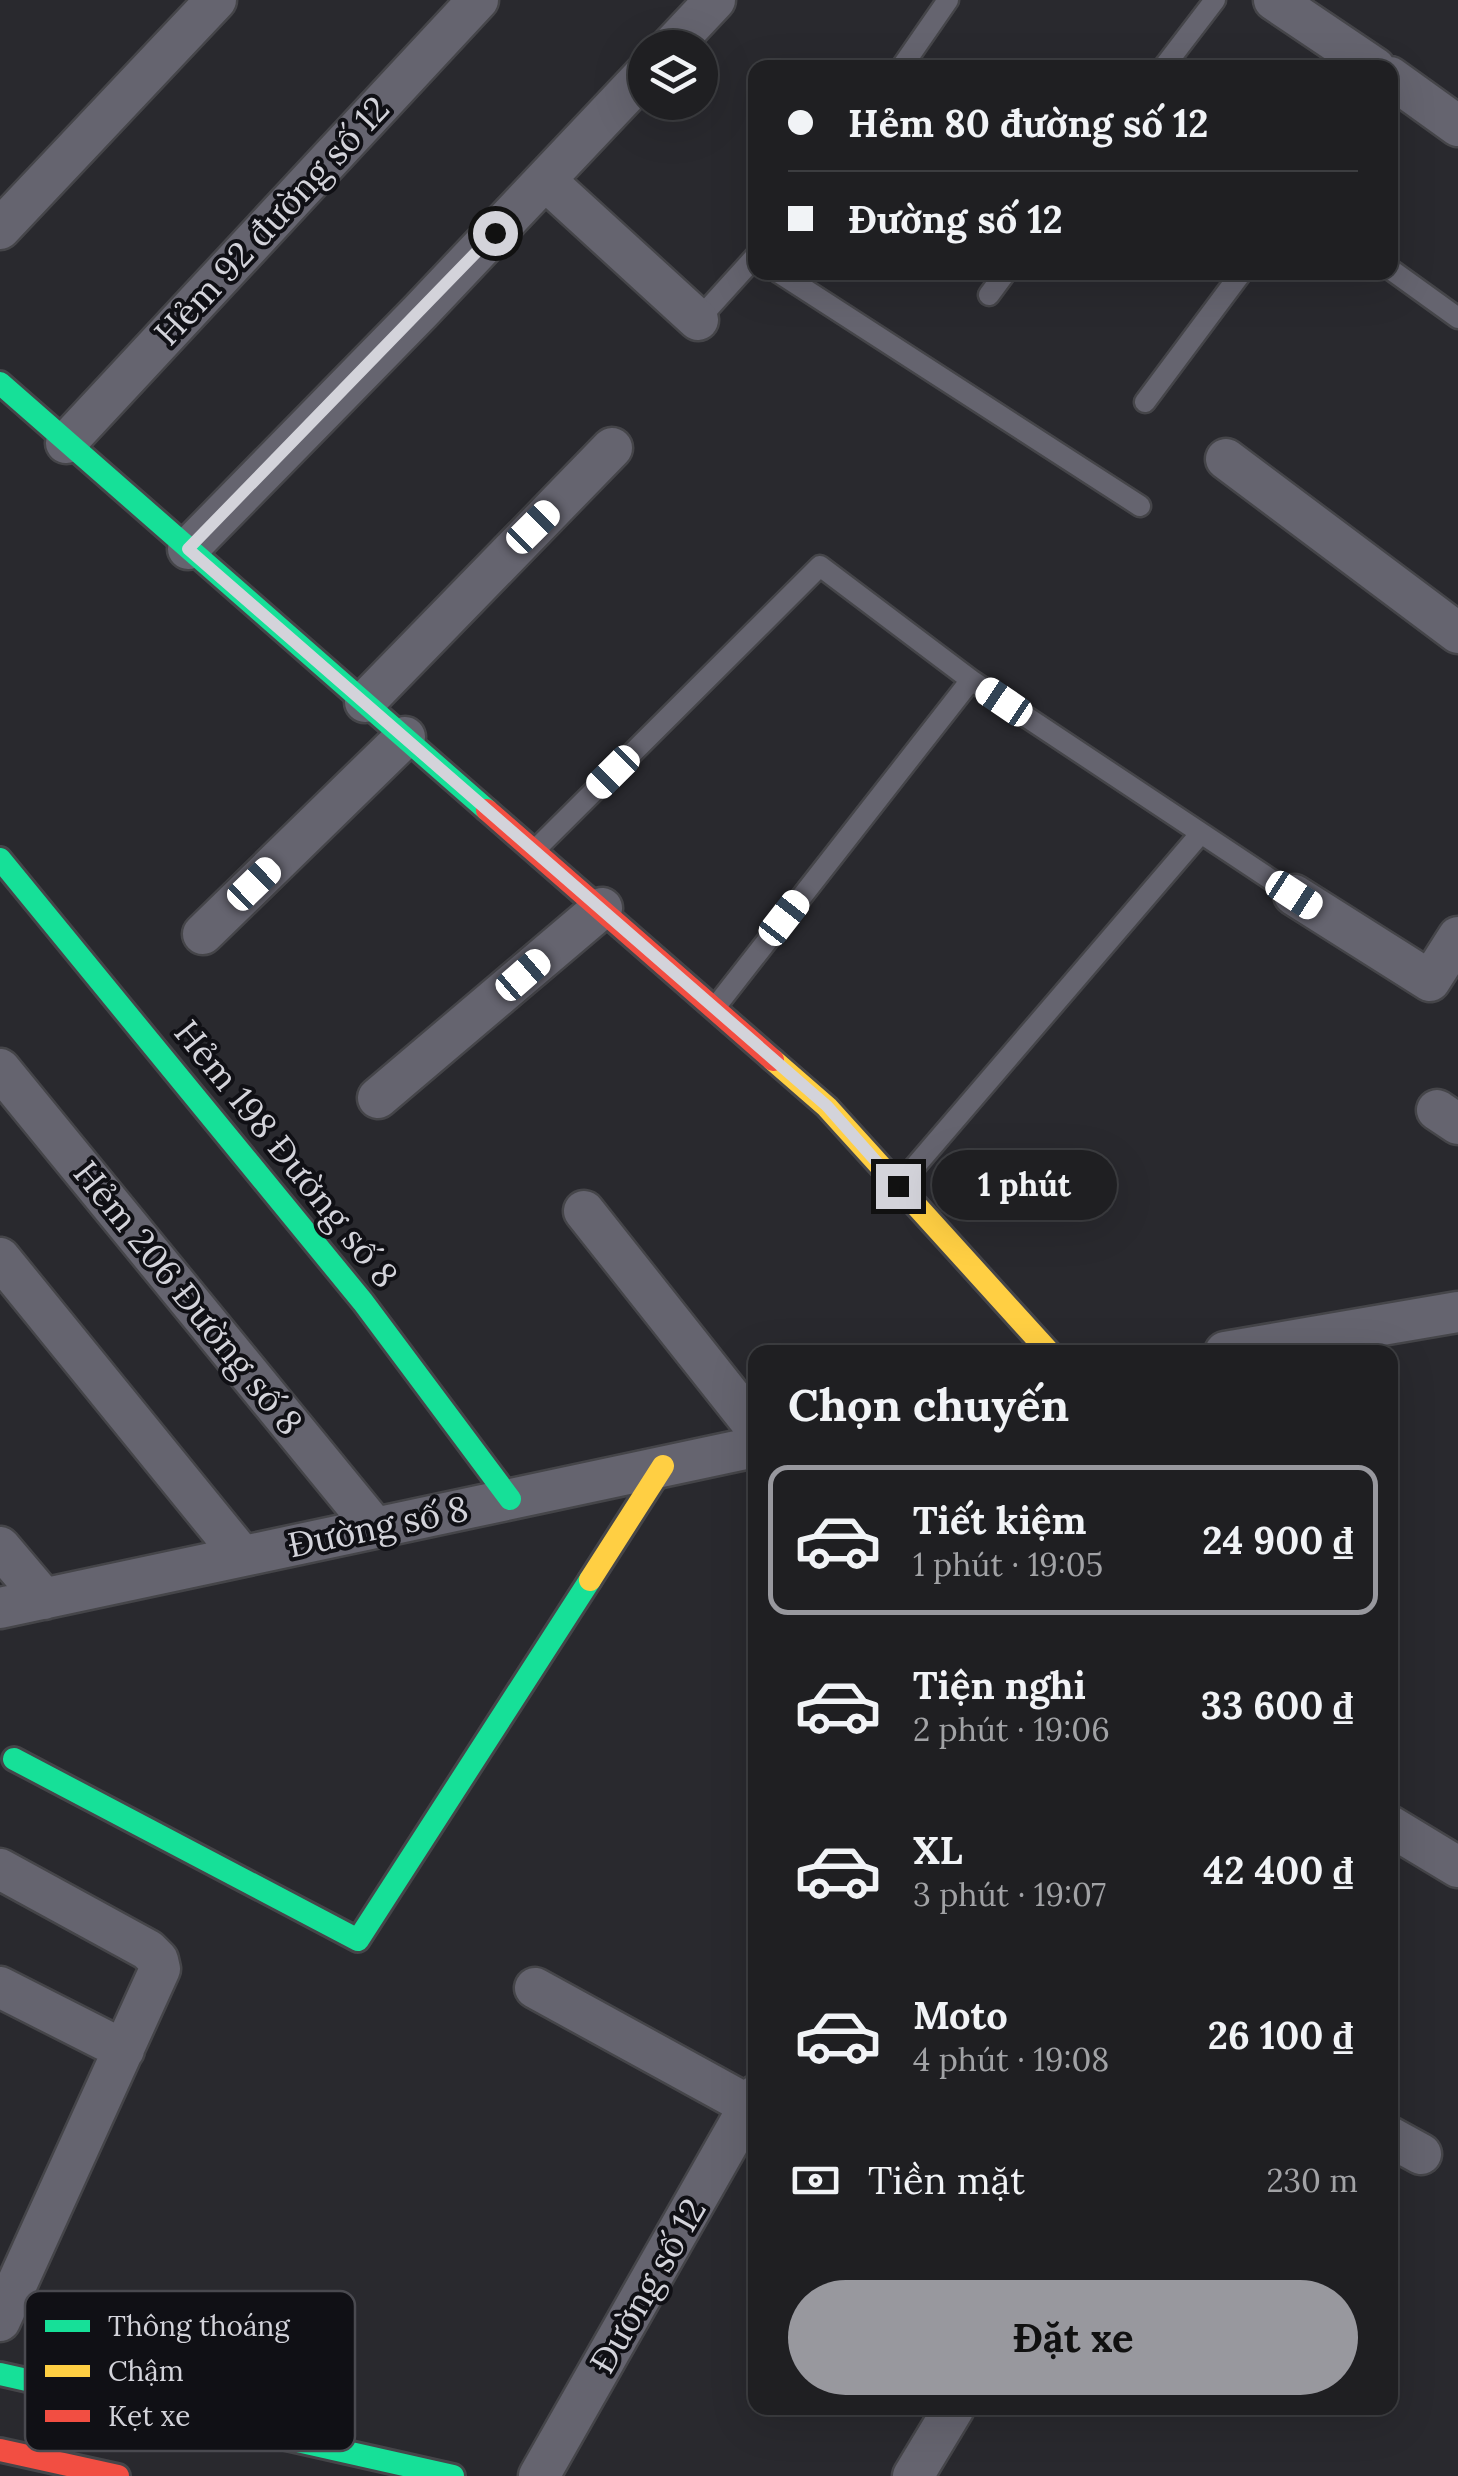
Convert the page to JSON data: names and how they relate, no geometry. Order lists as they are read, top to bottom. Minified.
{"streets":{"street":["Hẻm 92 đường số 12","Hẻm 198 Đường số 8","Hẻm 206 Đường số 8","Đường số 8","Đường số 12"]},"crossings":[["Hẻm 198 Đường số 8","Đường số 8"],["Hẻm 206 Đường số 8","Đường số 8"]],"legend":["Thông thoáng","Chậm","Kẹt xe"],"page":{"banner":["Hẻm 80 đường số 12","Đường số 12"],"bubble":"1 phút","heading":"Chọn chuyến","list":[{"name":"Tiết kiệm","note":"1 phút · 19:05","value":"24 900 ₫"},{"name":"Tiện nghi","note":"2 phút · 19:06","value":"33 600 ₫"},{"name":"XL","note":"3 phút · 19:07","value":"42 400 ₫"},{"name":"Moto","note":"4 phút · 19:08","value":"26 100 ₫"}],"pay":["Tiền mặt","230 m"],"buttons":"Đặt xe"}}
